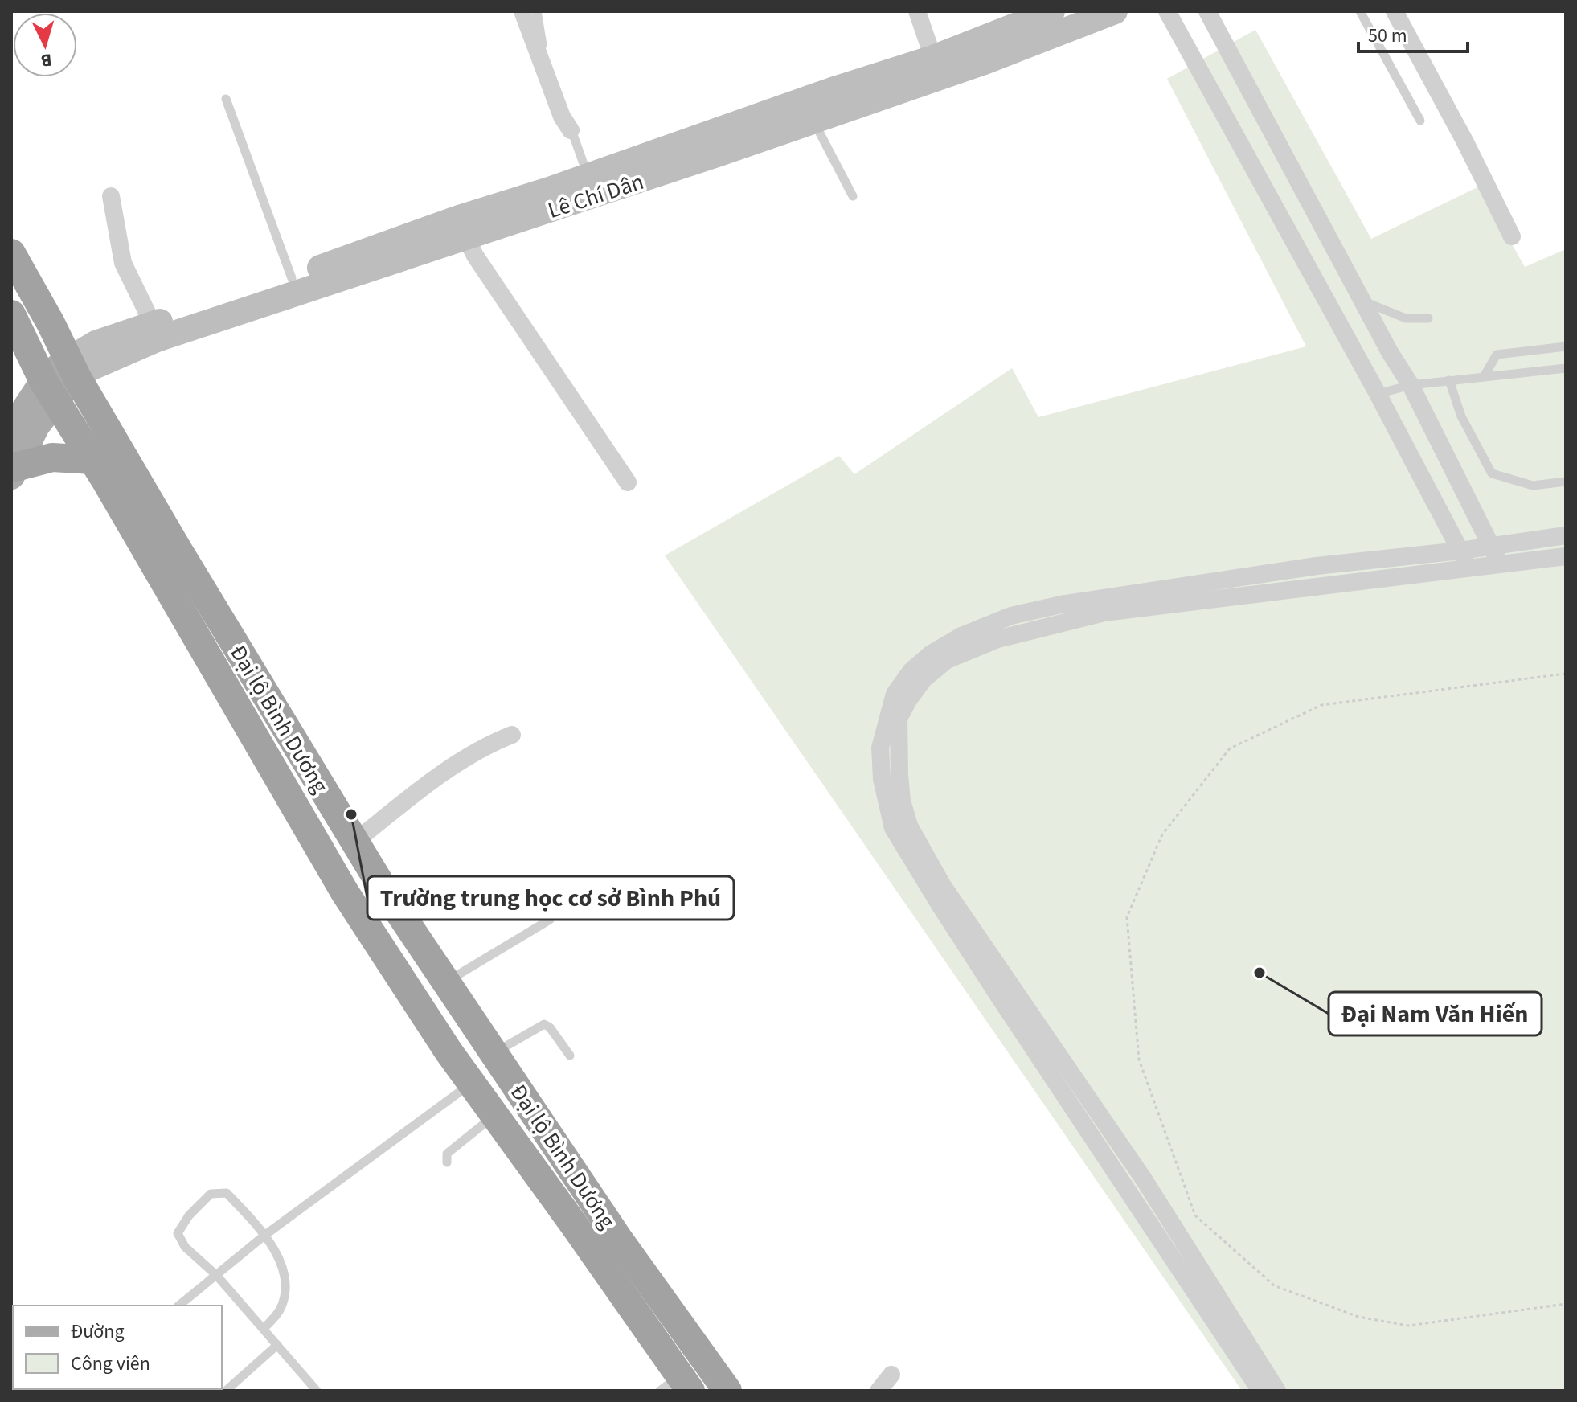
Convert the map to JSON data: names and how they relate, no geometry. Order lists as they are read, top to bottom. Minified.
{"streets":{"highway":["Đại lộ Bình Dương"],"main road":["Lê Chí Dân"]},"crossings":[["Lê Chí Dân","Đại lộ Bình Dương"]],"places":["Trường trung học cơ sở Bình Phú","Đại Nam Văn Hiến"],"legend":["Đường","Công viên"],"scale_bar":"50 m","north":"bottom"}
